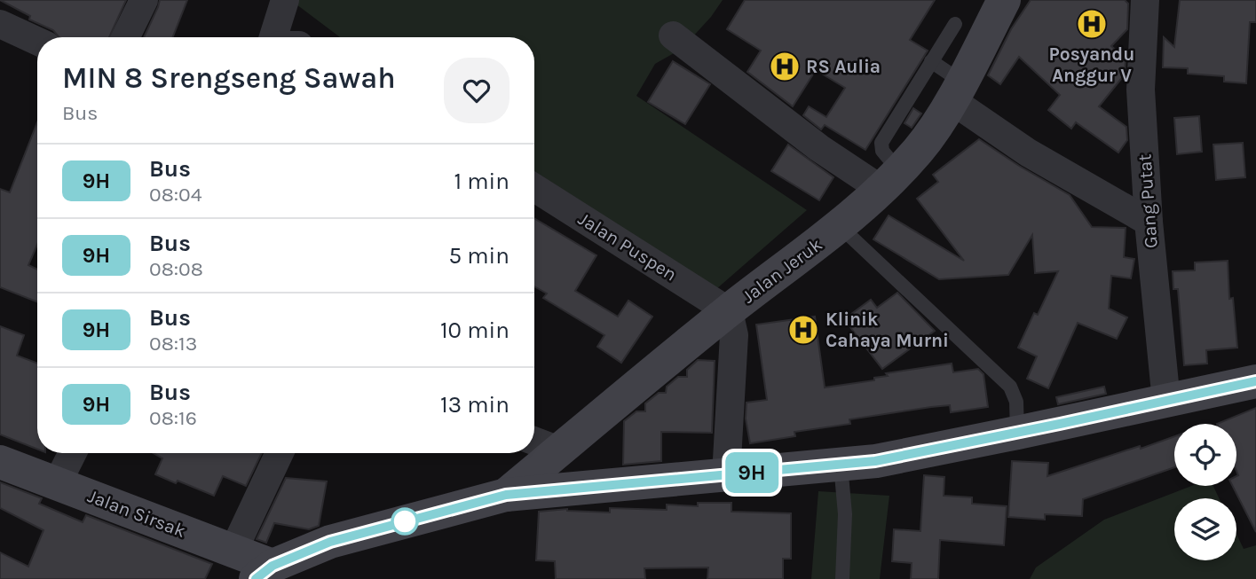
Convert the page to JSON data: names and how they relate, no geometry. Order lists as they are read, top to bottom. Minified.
{"streets":{"main road":["Jalan Jeruk","Jalan Sirsak"],"street":["Gang Putat","Jalan Puspen"]},"crossings":[["Jalan Puspen","Jalan Jeruk"]],"places":{"hospital":["Posyandu Anggur V","RS Aulia","Klinik Cahaya Murni"]},"lines":["bus line 9H"],"page":{"on_map":"9H","heading":["MIN 8 Srengseng Sawah","Bus"],"list":[{"mark":"9H","name":"Bus","note":"08:04","value":"1 min"},{"mark":"9H","name":"Bus","note":"08:08","value":"5 min"},{"mark":"9H","name":"Bus","note":"08:13","value":"10 min"},{"mark":"9H","name":"Bus","note":"08:16","value":"13 min"}]}}
